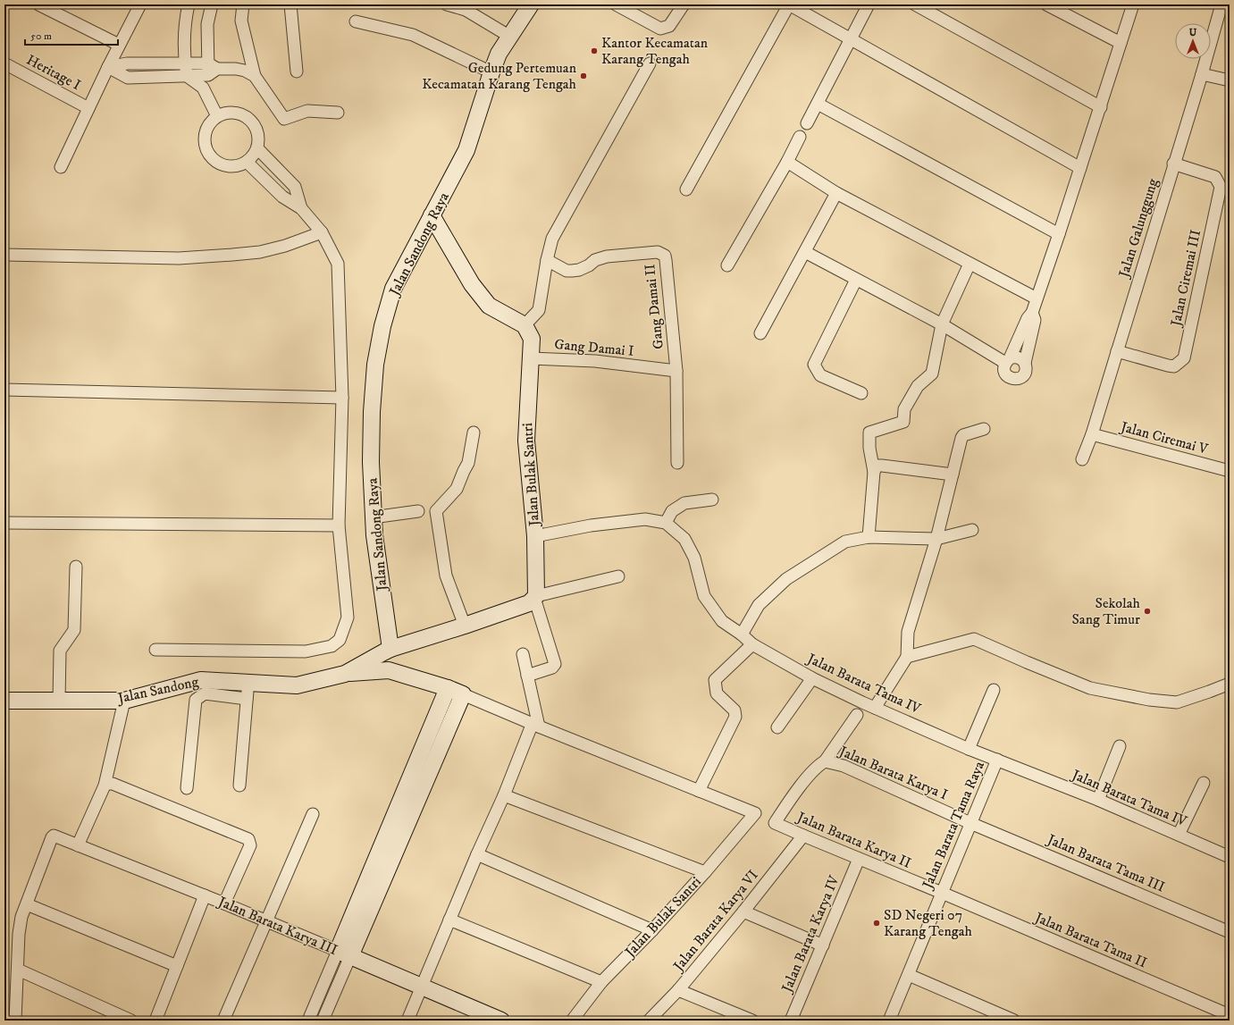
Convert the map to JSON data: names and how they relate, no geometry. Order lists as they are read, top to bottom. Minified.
{"streets":{"street":["Heritage I","Jalan Galunggung","Jalan Sandong Raya","Jalan Ciremai III","Gang Damai II","Gang Damai I","Jalan Ciremai V","Jalan Bulak Santri","Jalan Barata Tama IV","Jalan Sandong","Jalan Barata Karya I","Jalan Barata Tama Raya","Jalan Barata Karya II","Jalan Barata Tama III","Jalan Barata Karya VI","Jalan Barata Karya III","Jalan Barata Karya IV","Jalan Barata Tama II"]},"crossings":[["Jalan Galunggung","Jalan Ciremai III"],["Jalan Galunggung","Jalan Ciremai V"],["Jalan Sandong Raya","Jalan Sandong"],["Gang Damai II","Gang Damai I"],["Gang Damai I","Jalan Bulak Santri"],["Jalan Bulak Santri","Jalan Barata Tama IV"],["Jalan Barata Tama IV","Jalan Barata Tama Raya"],["Jalan Barata Karya I","Jalan Barata Tama Raya"],["Jalan Barata Karya I","Jalan Barata Karya II"],["Jalan Barata Karya I","Jalan Barata Tama III"],["Jalan Barata Tama Raya","Jalan Barata Karya II"],["Jalan Barata Tama Raya","Jalan Barata Tama III"],["Jalan Barata Tama Raya","Jalan Barata Tama II"],["Jalan Barata Karya II","Jalan Barata Karya VI"],["Jalan Barata Karya II","Jalan Barata Karya IV"],["Jalan Barata Karya II","Jalan Barata Tama II"]],"places":["Kantor Kecamatan Karang Tengah","Gedung Pertemuan Kecamatan Karang Tengah","Sekolah Sang Timur","SD Negeri 07 Karang Tengah"],"scale_bar":"50 m","north":"top"}
